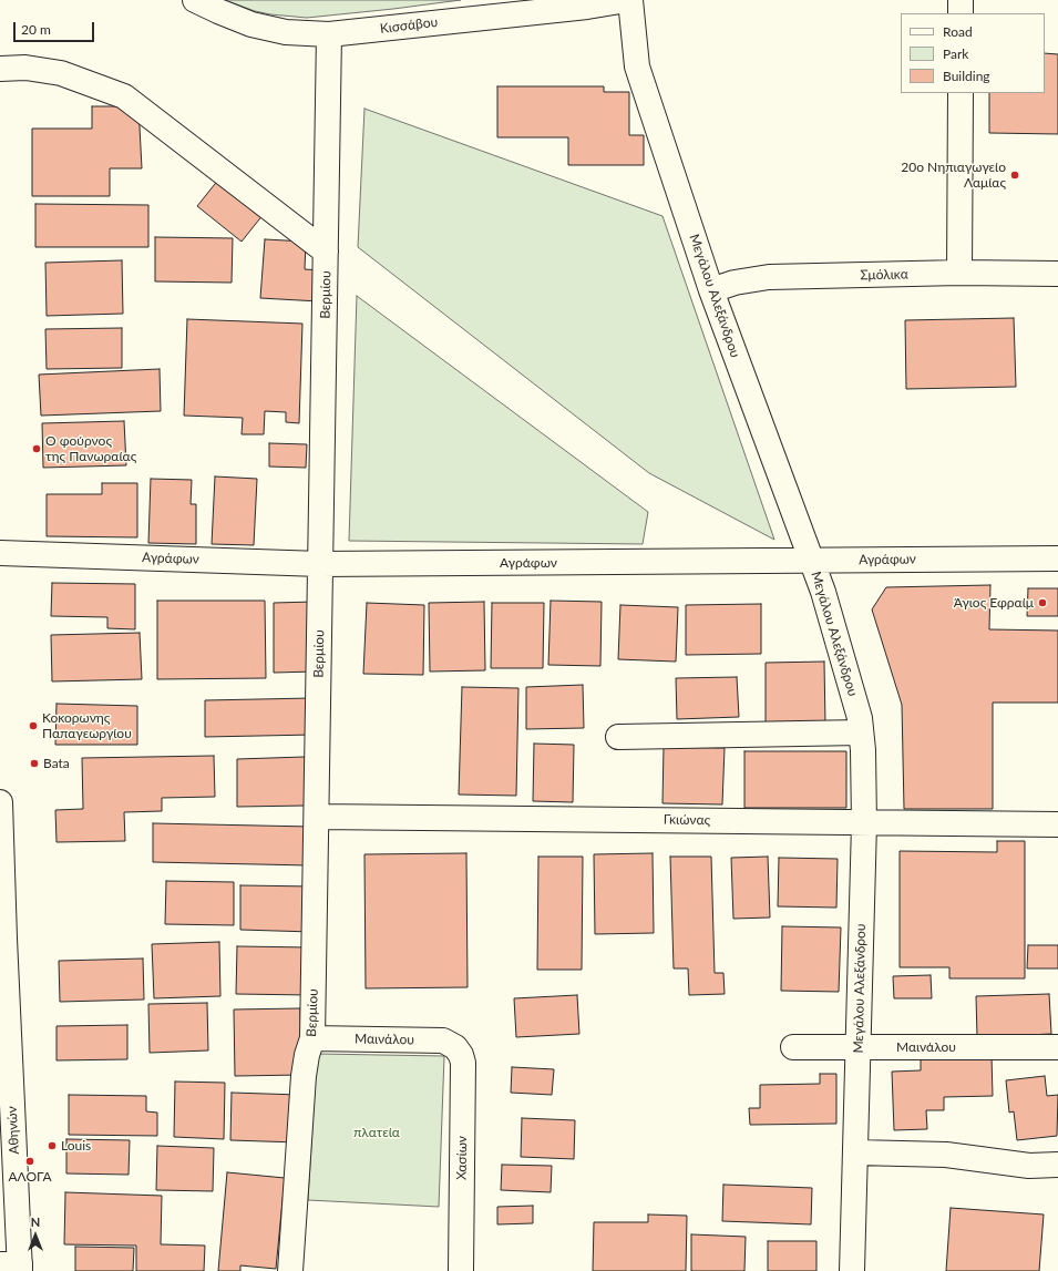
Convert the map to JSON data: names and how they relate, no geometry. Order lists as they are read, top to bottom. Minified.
{"streets":{"street":["Κισσάβου","Σμόλικα","Βερμίου","Μεγάλου Αλεξάνδρου","Αγράφων","Γκιώνας","Μαινάλου","Αθηνών","Χασίων"]},"crossings":[["Κισσάβου","Βερμίου"],["Κισσάβου","Μεγάλου Αλεξάνδρου"],["Σμόλικα","Μεγάλου Αλεξάνδρου"],["Βερμίου","Αγράφων"],["Βερμίου","Γκιώνας"],["Βερμίου","Μαινάλου"],["Μεγάλου Αλεξάνδρου","Αγράφων"],["Μεγάλου Αλεξάνδρου","Γκιώνας"],["Μεγάλου Αλεξάνδρου","Μαινάλου"],["Μαινάλου","Χασίων"]],"parks":["πλατεία"],"places":["20ο Νηπιαγωγείο Λαμίας","Ο φούρνος της Πανωραίας","Άγιος Εφραίμ","Κοκορωνης Παπαγεωργίου","Bata","Louis","ΑΛΟΓΑ"],"legend":["Road","Park","Building"],"scale_bar":"20 m","north":"top"}
